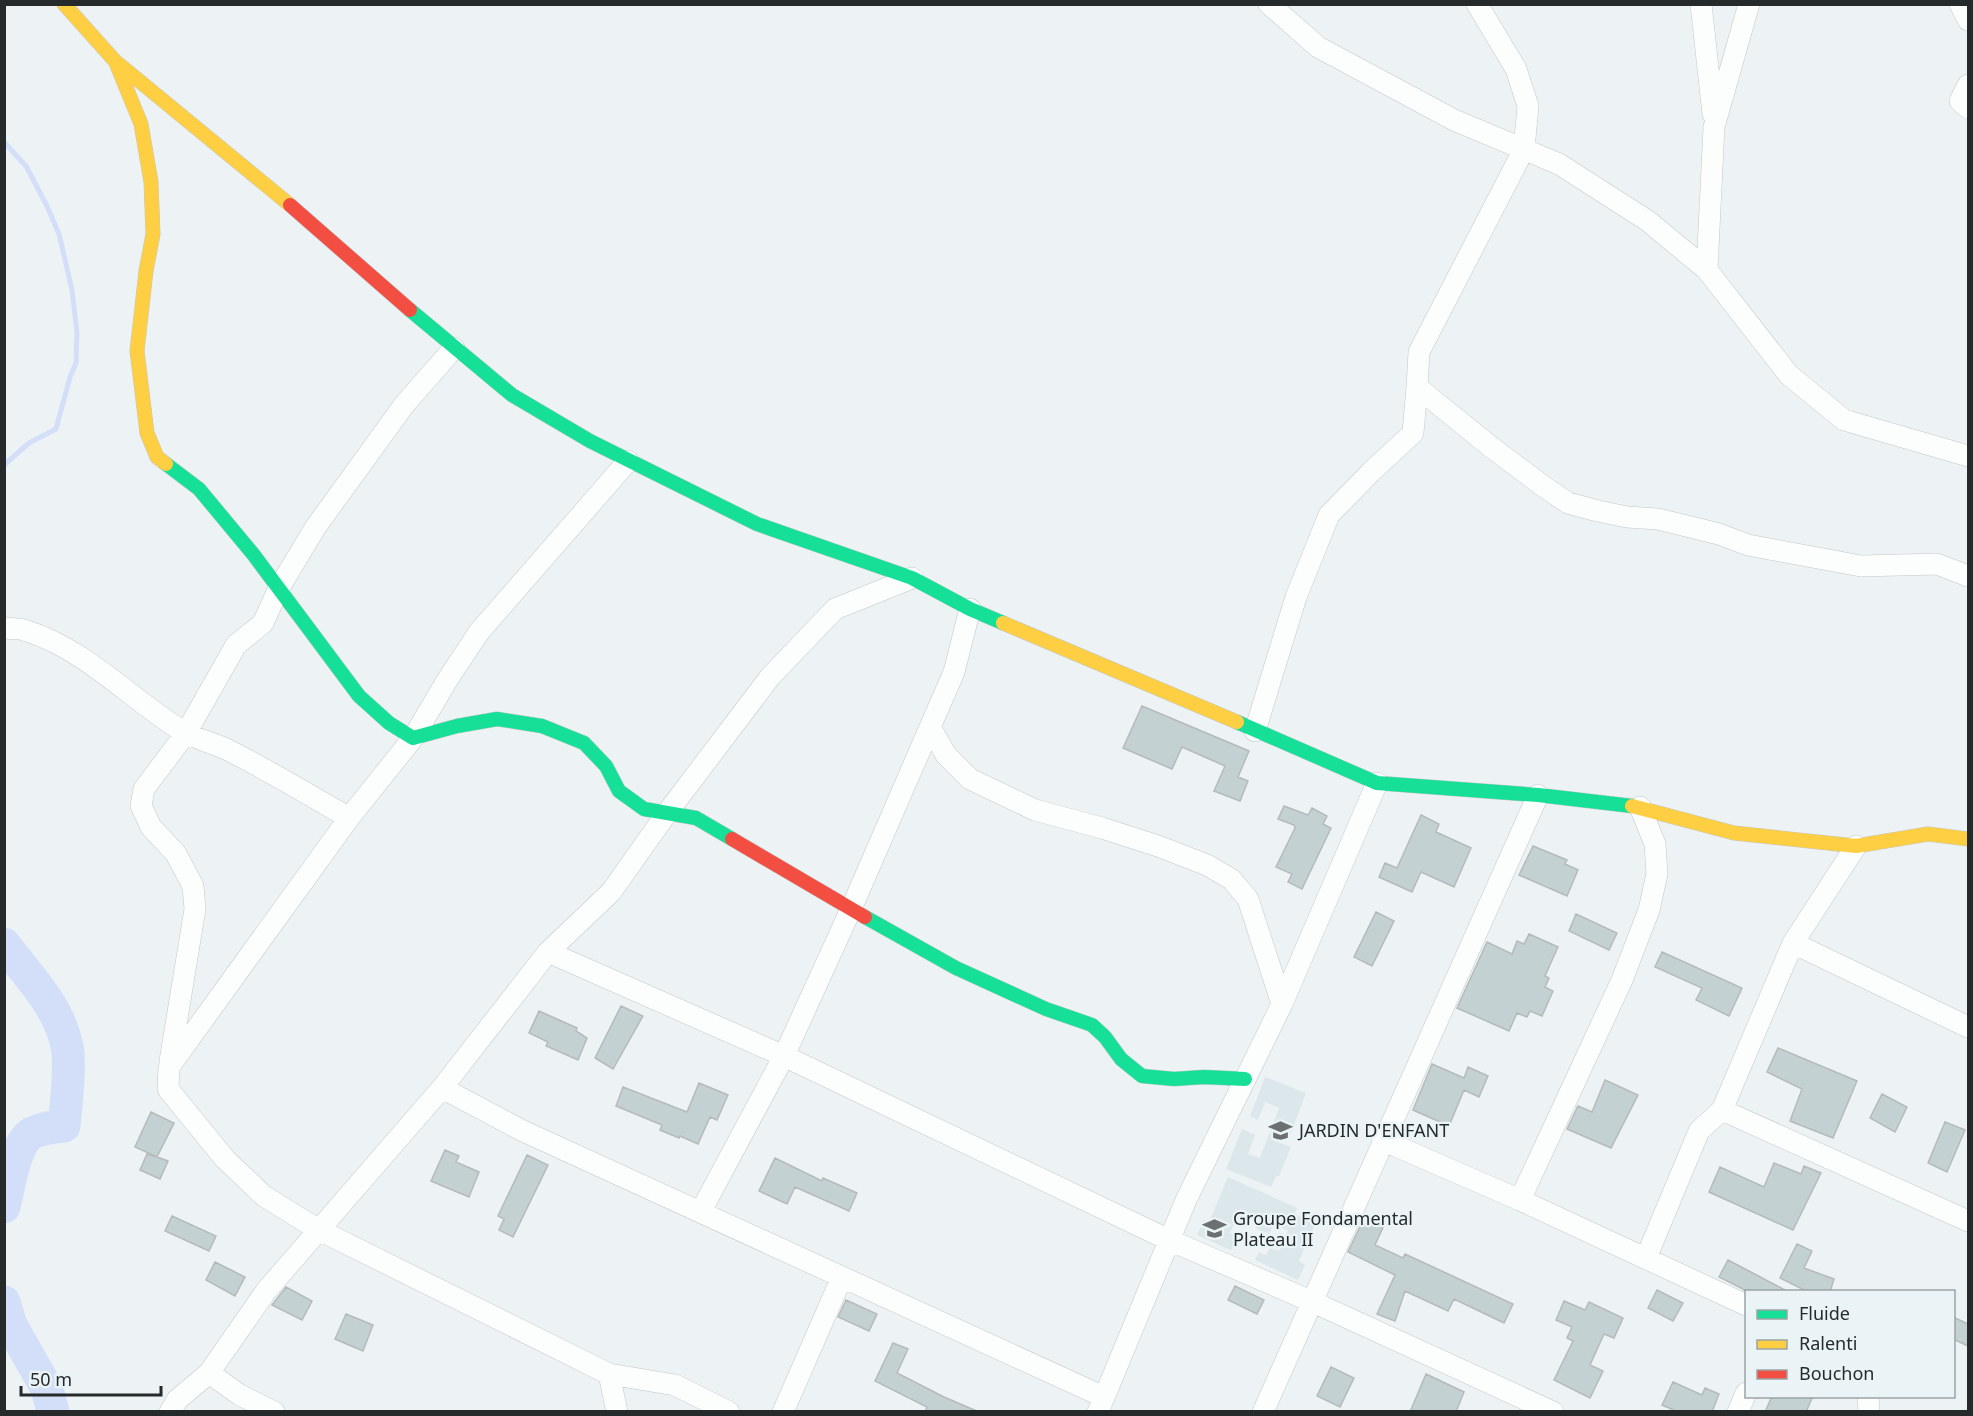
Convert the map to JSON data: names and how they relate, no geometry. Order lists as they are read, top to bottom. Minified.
{"places":{"school or university":["JARDIN D'ENFANT","Groupe Fondamental Plateau II"]},"legend":["Fluide","Ralenti","Bouchon"],"scale_bar":"50 m"}
